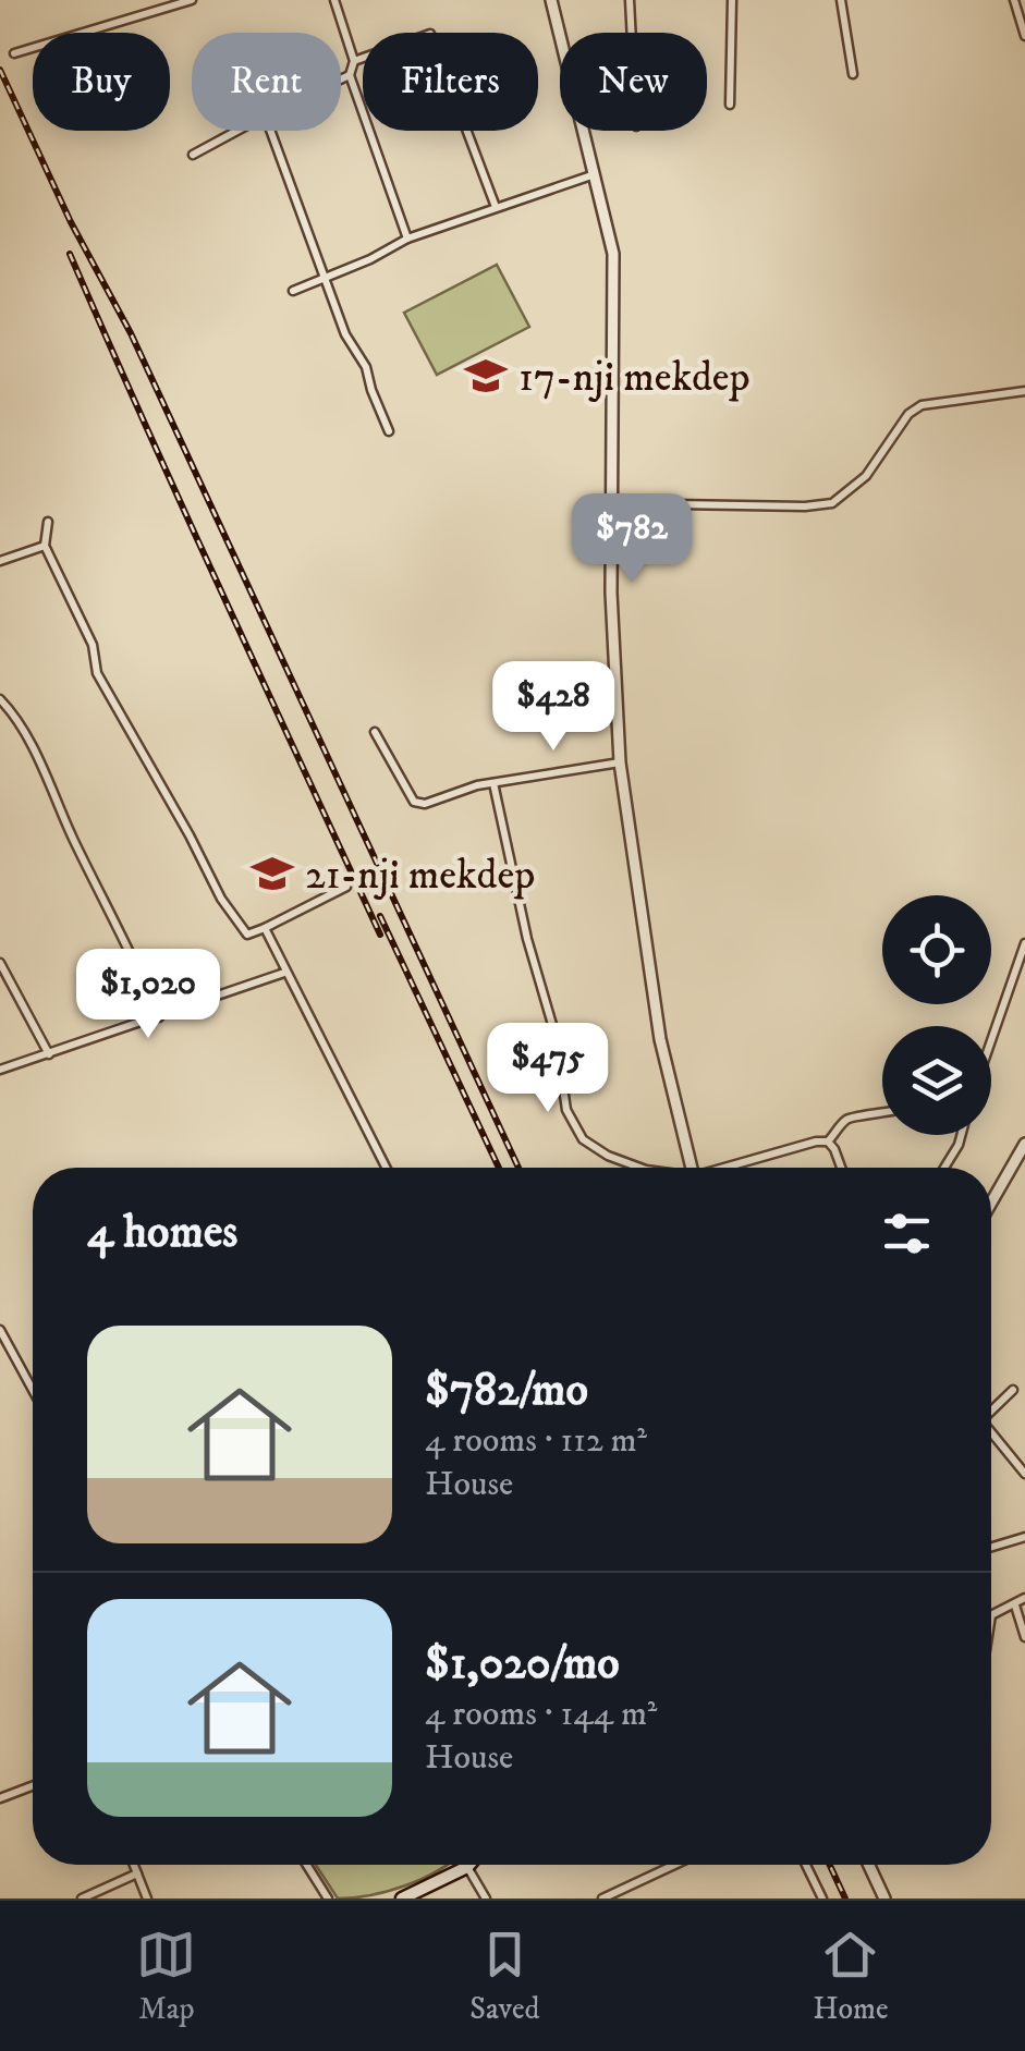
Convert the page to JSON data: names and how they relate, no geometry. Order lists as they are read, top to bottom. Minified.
{"places":{"school or university":["17-nji mekdep","21-nji mekdep"]},"page":{"chip":["Buy","Rent","Filters","New"],"price":["$782","$428","$1,020","$475"],"heading":"4 homes","list":[{"name":"$782/mo","note":"4 rooms · 112 m² · House"},{"name":"$1,020/mo","note":"4 rooms · 144 m² · House"}],"tabs":["Map","Saved","Home"]}}
